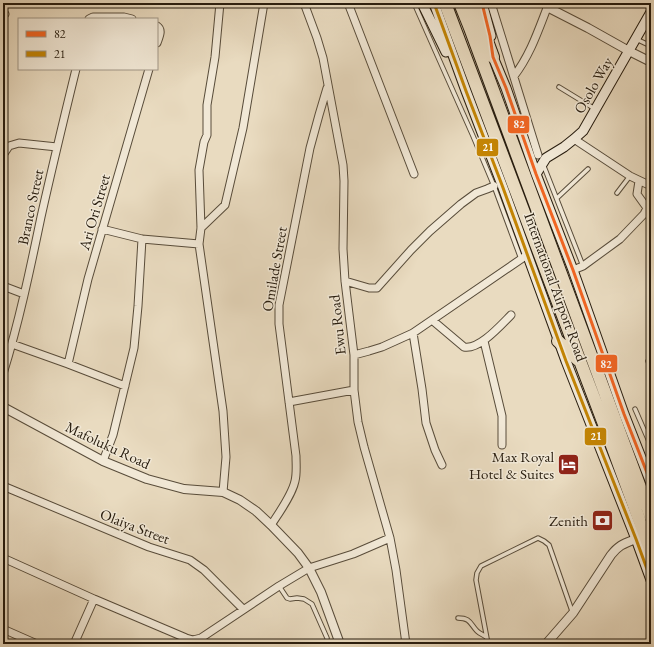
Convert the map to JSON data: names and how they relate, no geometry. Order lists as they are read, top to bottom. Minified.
{"streets":{"highway":["International Airport Road"],"main road":["Osolo Way"],"street":["Branco Street","Ari Ori Street","Omilade Street","Ewu Road","Mafoluku Road","Olaiya Street"]},"crossings":[["Osolo Way","International Airport Road"],["Omilade Street","Ewu Road"],["Omilade Street","Mafoluku Road"]],"places":{"hotel":["Max Royal Hotel & Suites"],"bank":["Zenith"]},"lines":["transit line 82","transit line 21"],"legend":["82","21"]}
